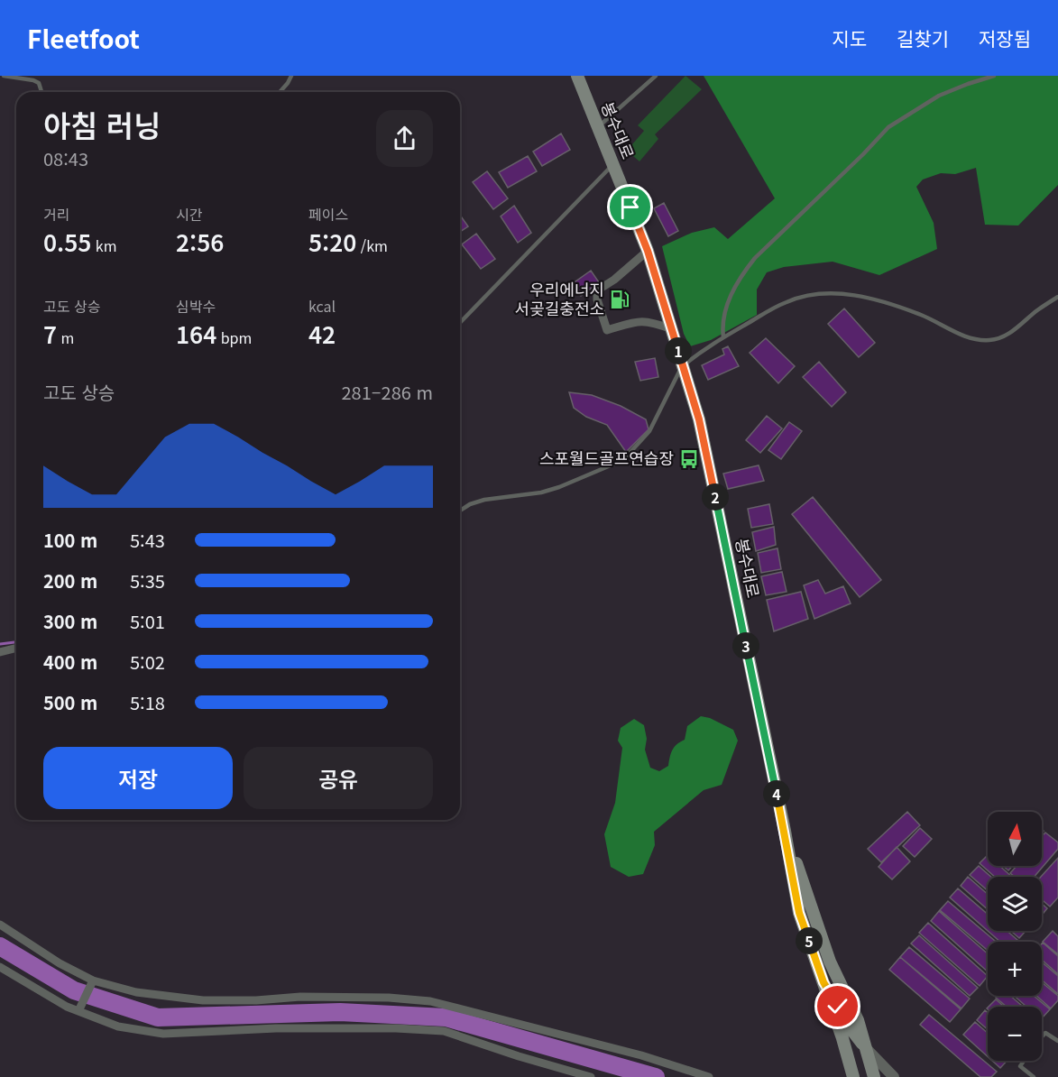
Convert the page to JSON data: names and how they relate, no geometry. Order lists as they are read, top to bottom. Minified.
{"streets":{"main road":["봉수대로"]},"places":{"fuel station":["우리에너지 서곶길충전소"],"bus stop":["스포월드골프연습장"]},"north":"top","page":{"header":"Fleetfoot","nav":["지도","길찾기","저장됨"],"heading":["아침 러닝","08:43"],"stats":[["거리","0.55 km"],["시간","2:56"],["페이스","5:20 /km"],["고도 상승","7 m"],["심박수","164 bpm"],["kcal","42"]],"pins":["1","2","3","4","5"],"chart":["고도 상승","281–286 m"],"list":[{"name":"100 m","note":"5:43"},{"name":"200 m","note":"5:35"},{"name":"300 m","note":"5:01"},{"name":"400 m","note":"5:02"},{"name":"500 m","note":"5:18"}],"buttons":["저장","공유"],"map_buttons":["+","−"]}}
